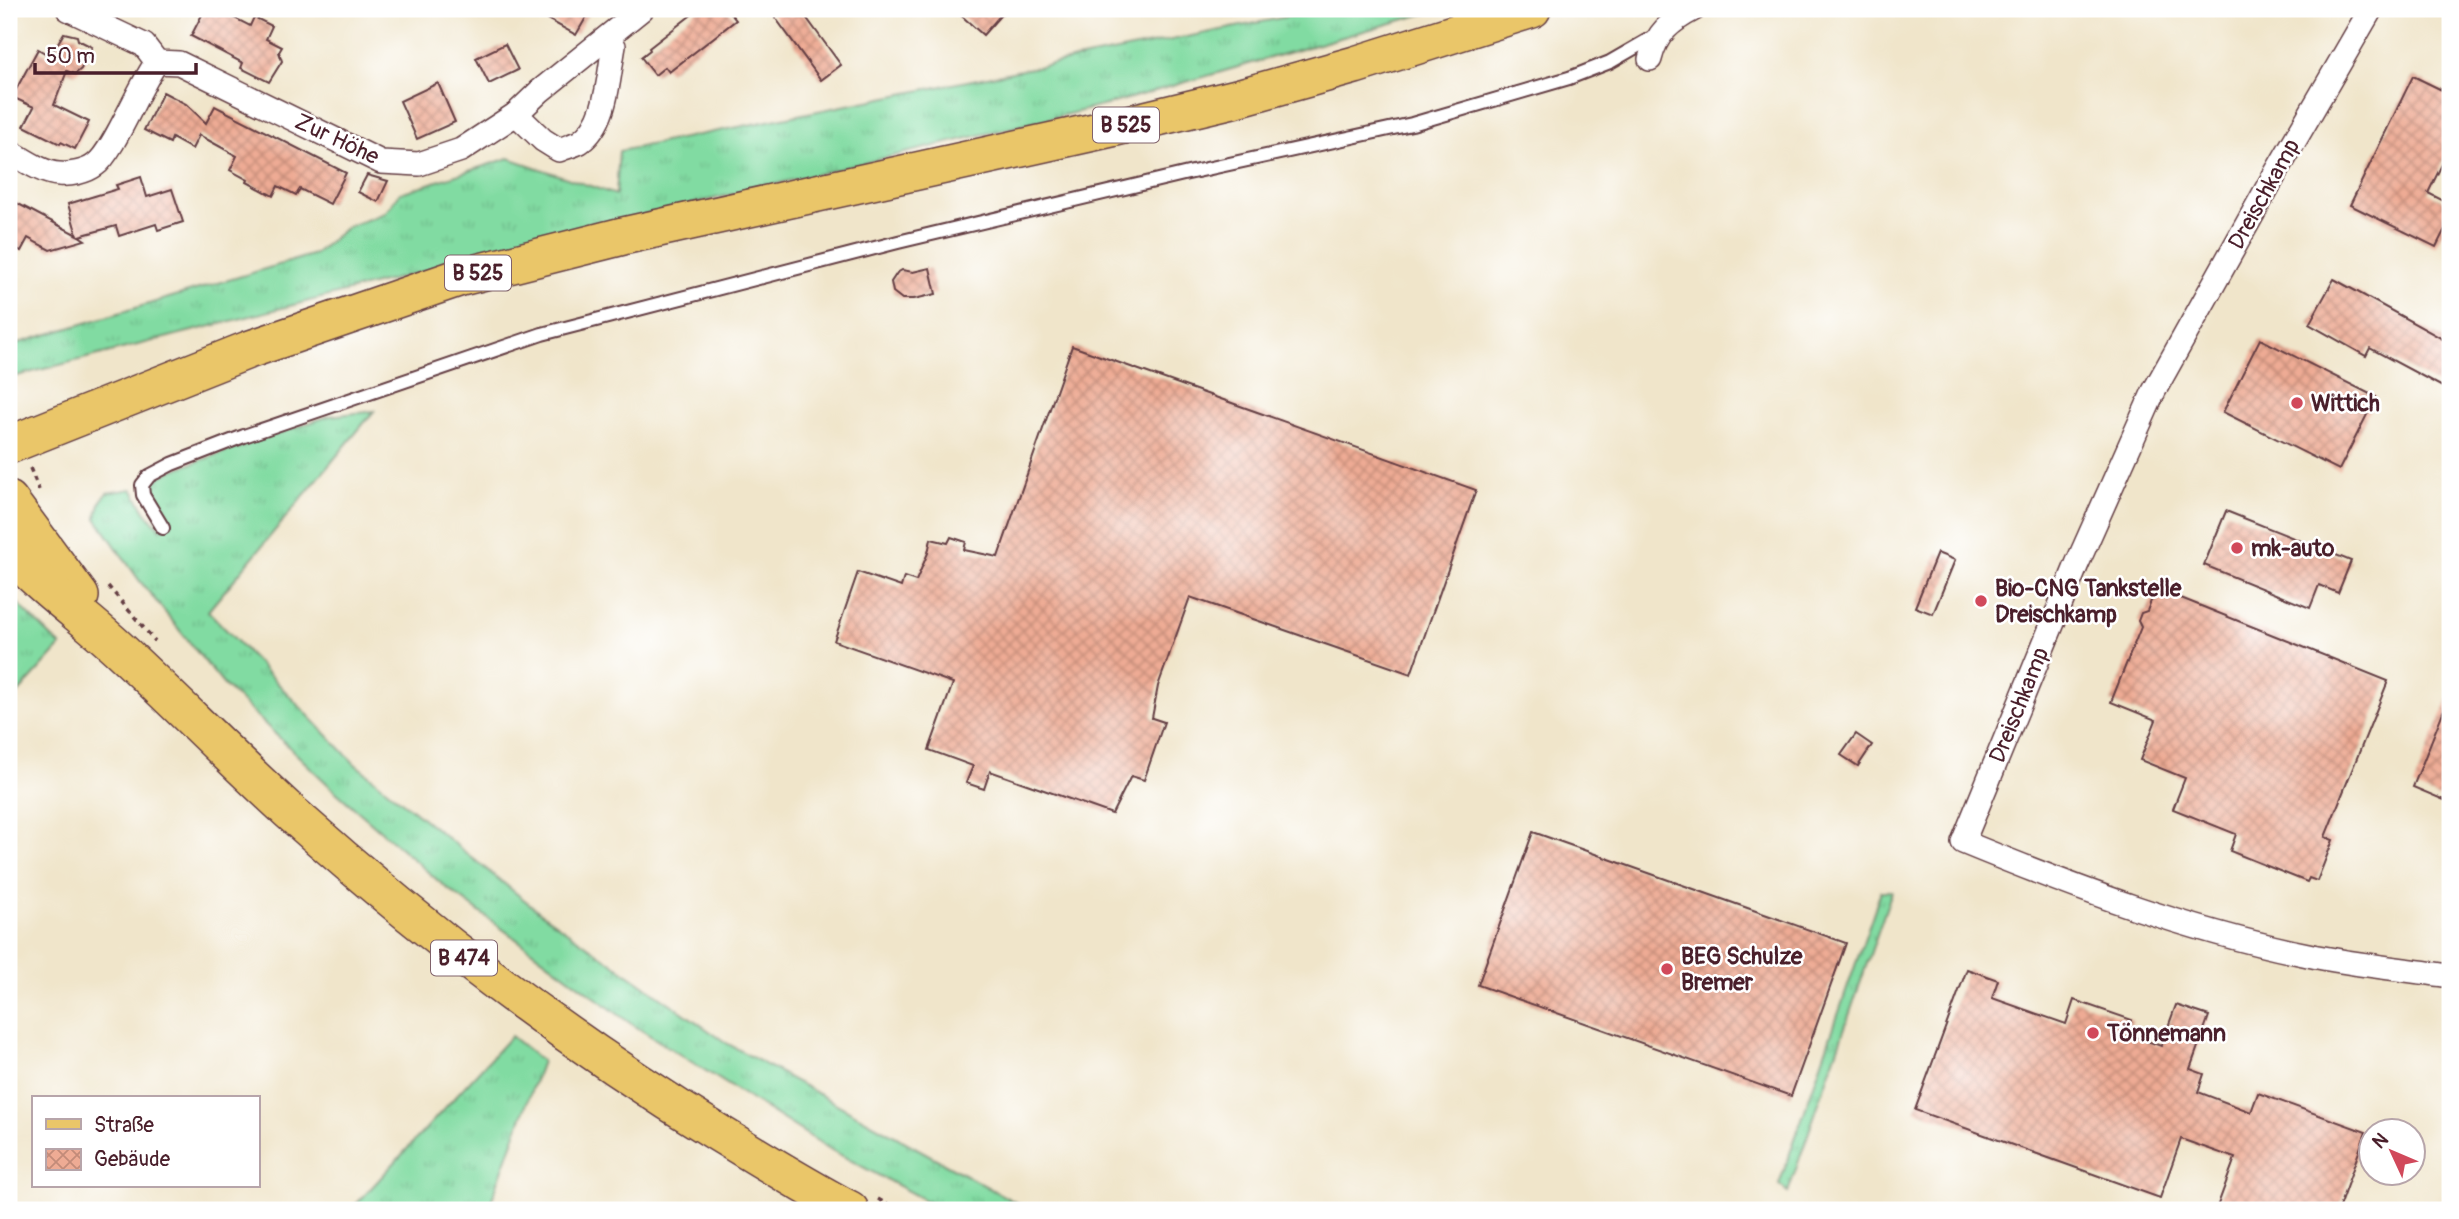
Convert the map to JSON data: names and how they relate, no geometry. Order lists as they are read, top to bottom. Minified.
{"streets":{"main road":["B 525","B 474"],"street":["Zur Höhe","Dreischkamp"]},"places":["Wittich","mk-auto","Bio-CNG Tankstelle Dreischkamp","BEG Schulze Bremer","Tönnemann"],"legend":["Straße","Gebäude"],"scale_bar":"50 m","north":"top left"}
